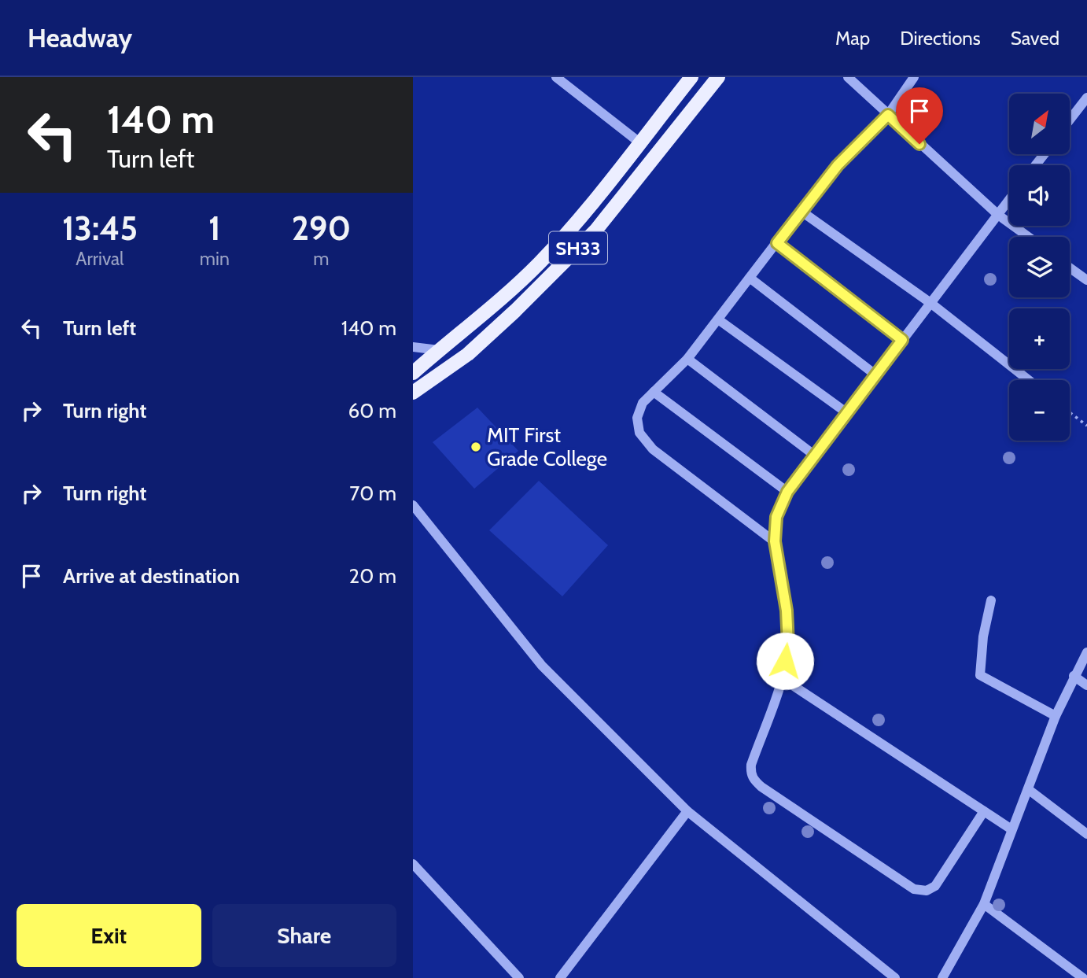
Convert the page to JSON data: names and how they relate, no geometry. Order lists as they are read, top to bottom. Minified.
{"streets":{"main road":["SH33"]},"places":["MIT First Grade College"],"north":"top right","page":{"header":"Headway","nav":["Map","Directions","Saved"],"turn":["140 m","Turn left"],"map_buttons":["+","−"],"eta":["13:45","Arrival","1","min","290","m"],"list":[{"name":"Turn left","value":"140 m"},{"name":"Turn right","value":"60 m"},{"name":"Turn right","value":"70 m"},{"name":"Arrive at destination","value":"20 m"}],"buttons":["Exit","Share"]}}
